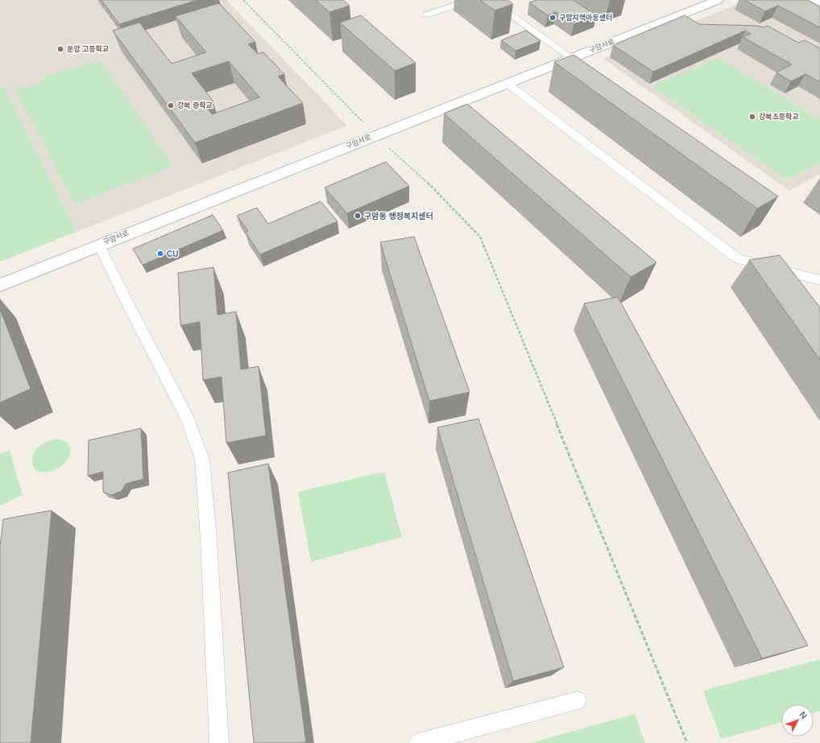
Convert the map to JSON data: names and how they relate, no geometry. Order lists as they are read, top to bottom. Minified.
{"streets":{"street":["구암서로"]},"places":["구암지역아동센터","운암 고등학교","강북 중학교","강북초등학교","구암동 행정복지센터","CU"],"north":"top right"}
